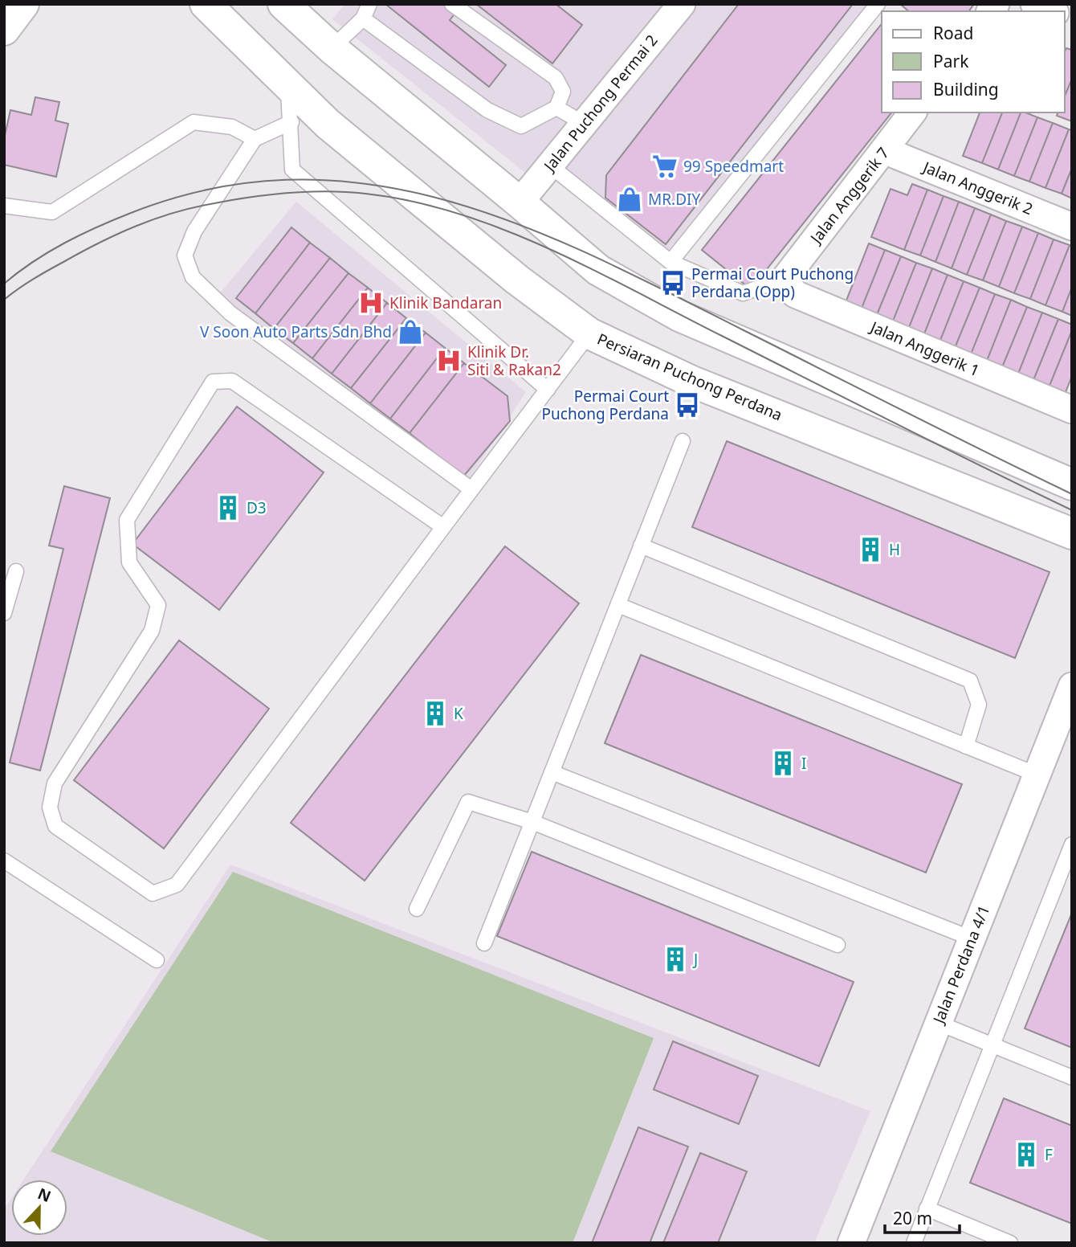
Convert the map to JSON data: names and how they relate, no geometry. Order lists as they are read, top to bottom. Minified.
{"streets":{"main road":["Persiaran Puchong Perdana"],"street":["Jalan Puchong Permai 2","Jalan Anggerik 2","Jalan Anggerik 7","Jalan Anggerik 1","Jalan Perdana 4/1"]},"crossings":[["Jalan Anggerik 2","Jalan Anggerik 7"],["Jalan Anggerik 7","Jalan Anggerik 1"]],"places":{"supermarket":["99 Speedmart"],"shop":["MR.DIY","V Soon Auto Parts Sdn Bhd"],"bus stop":["Permai Court Puchong Perdana (Opp)","Permai Court Puchong Perdana"],"hospital":["Klinik Bandaran","Klinik Dr. Siti & Rakan2"],"building":["D3","H","K","I","J","F"]},"legend":["Road","Park","Building"],"scale_bar":"20 m","north":"top"}
